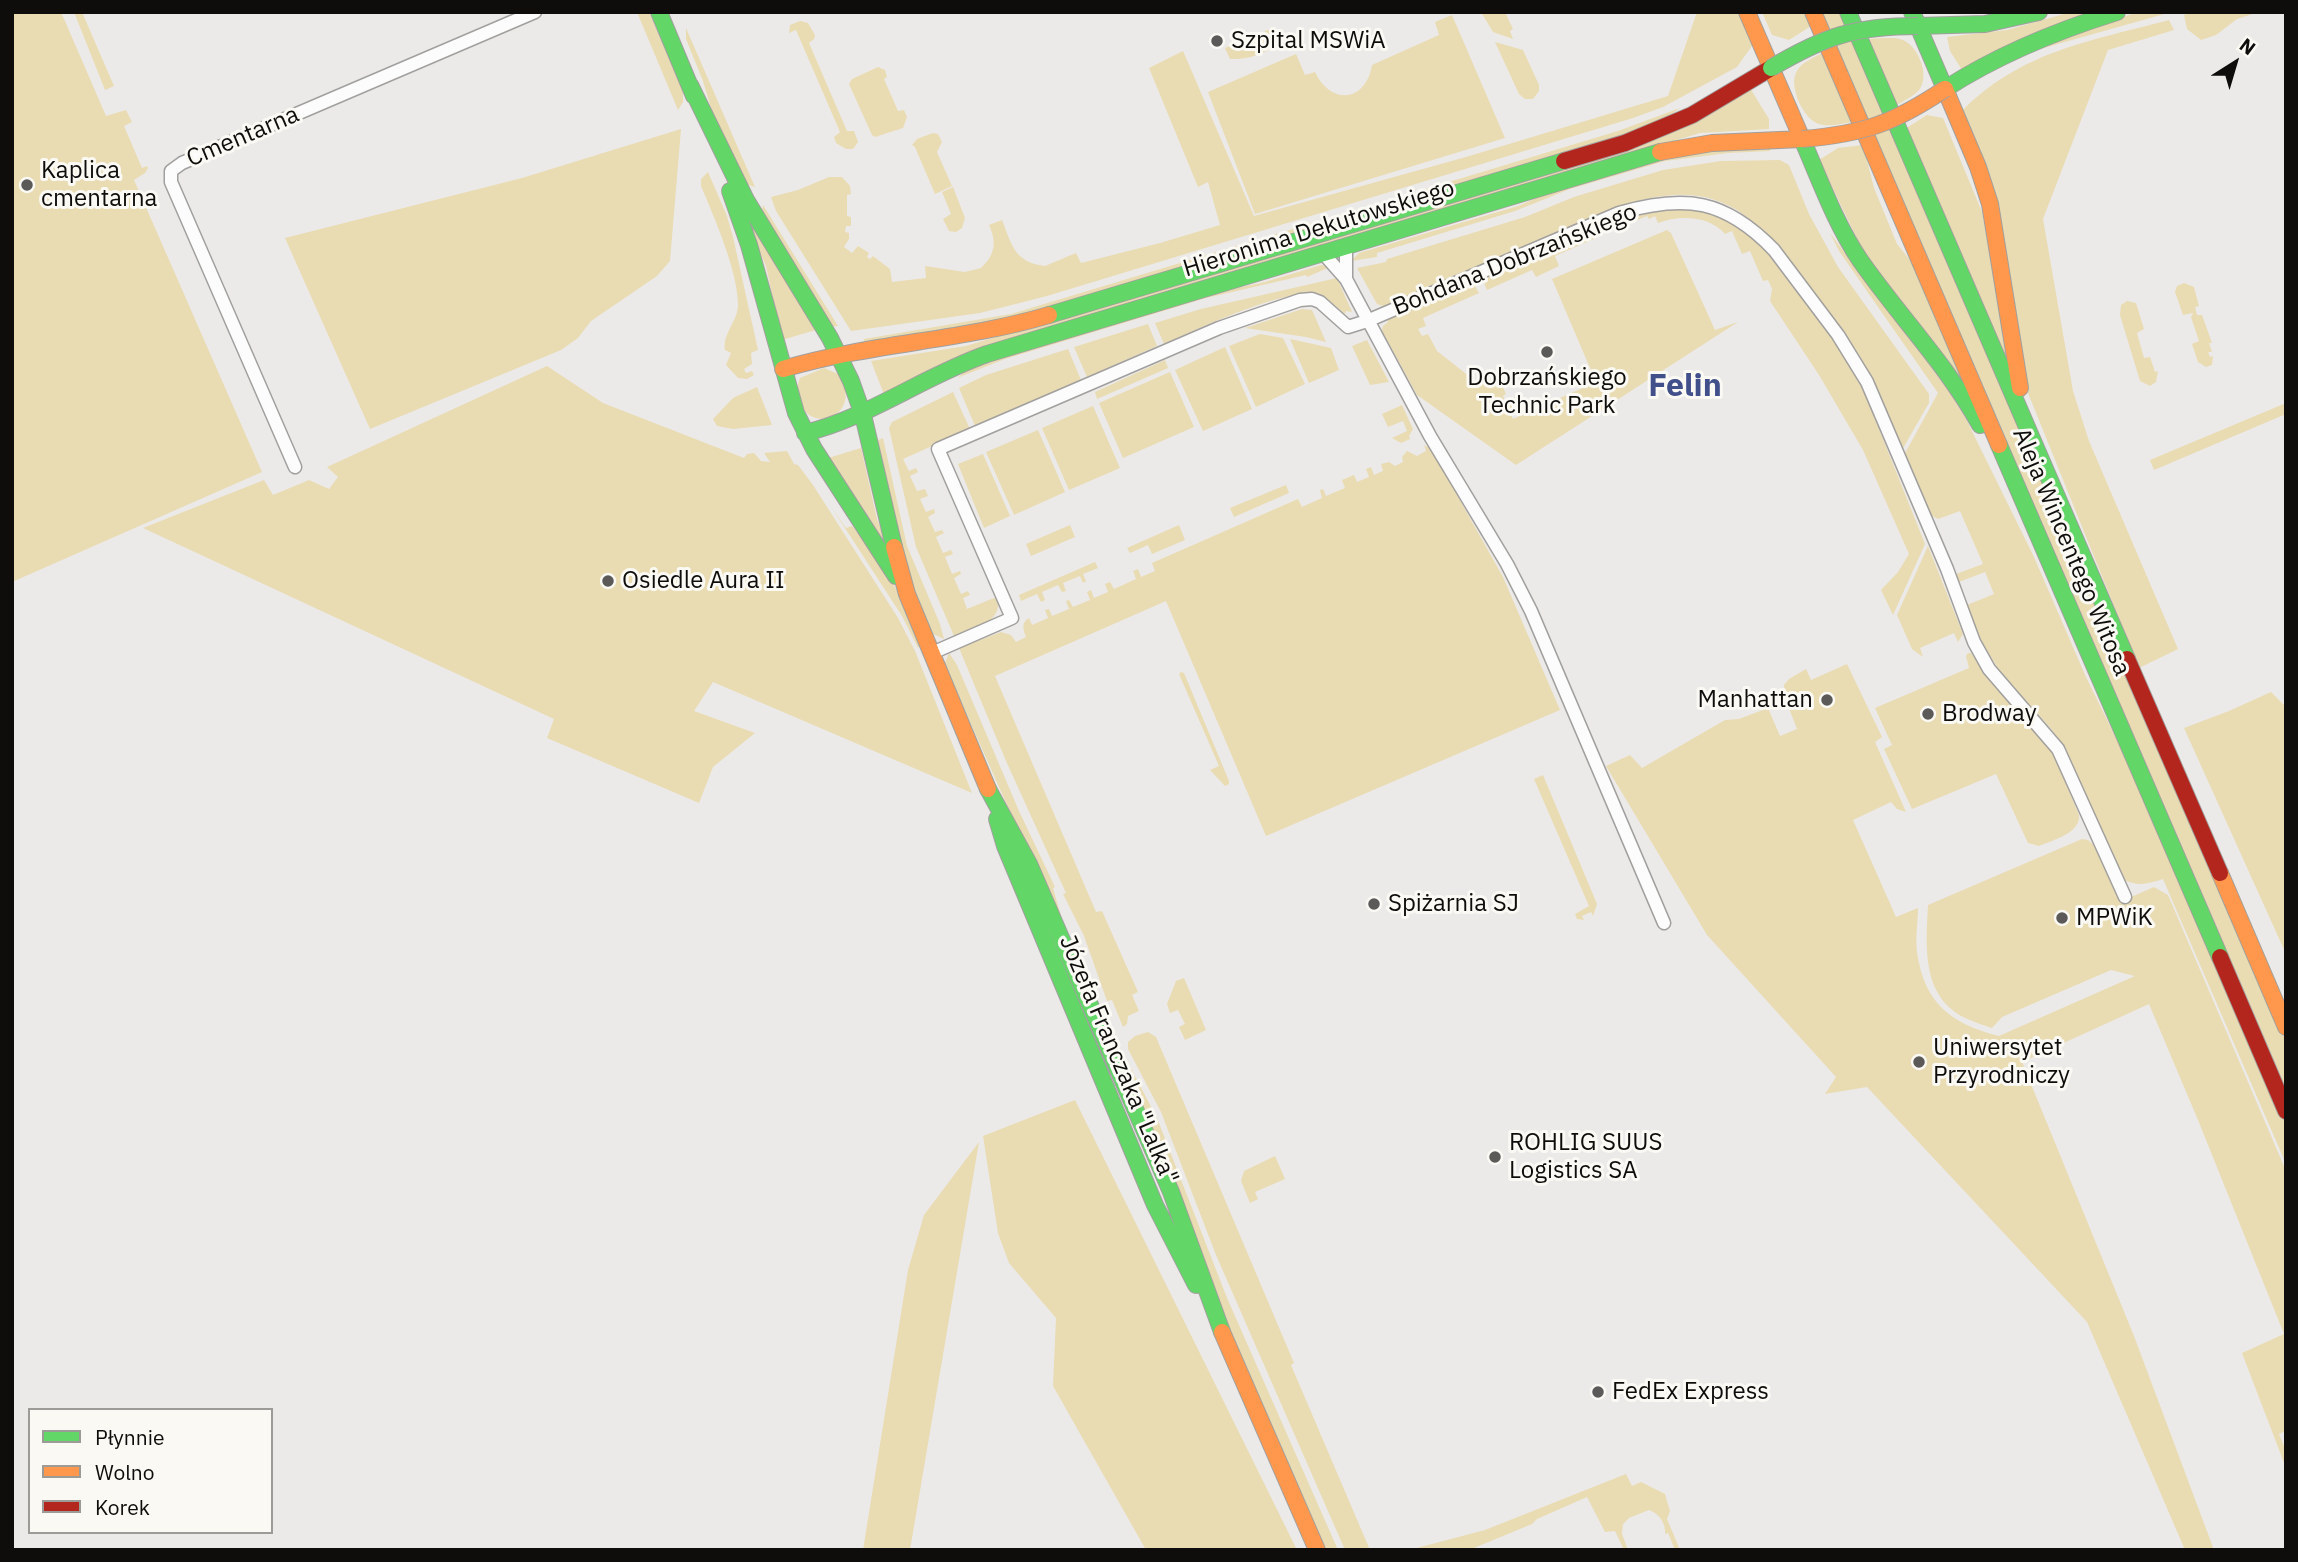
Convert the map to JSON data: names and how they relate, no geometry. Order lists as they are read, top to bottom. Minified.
{"streets":{"street":["Cmentarna","Hieronima Dekutowskiego","Bohdana Dobrzańskiego","Aleja Wincentego Witosa","Józefa Franczaka \"Lalka\""]},"crossings":[["Hieronima Dekutowskiego","Józefa Franczaka \"Lalka\""],["Bohdana Dobrzańskiego","Józefa Franczaka \"Lalka\""]],"districts":["Felin"],"places":["Szpital MSWiA","Kaplica cmentarna","Dobrzańskiego Technic Park","Osiedle Aura II","Manhattan","Brodway","Spiżarnia SJ","MPWiK","Uniwersytet Przyrodniczy","ROHLIG SUUS Logistics SA","FedEx Express"],"legend":["Płynnie","Wolno","Korek"],"north":"top right"}
